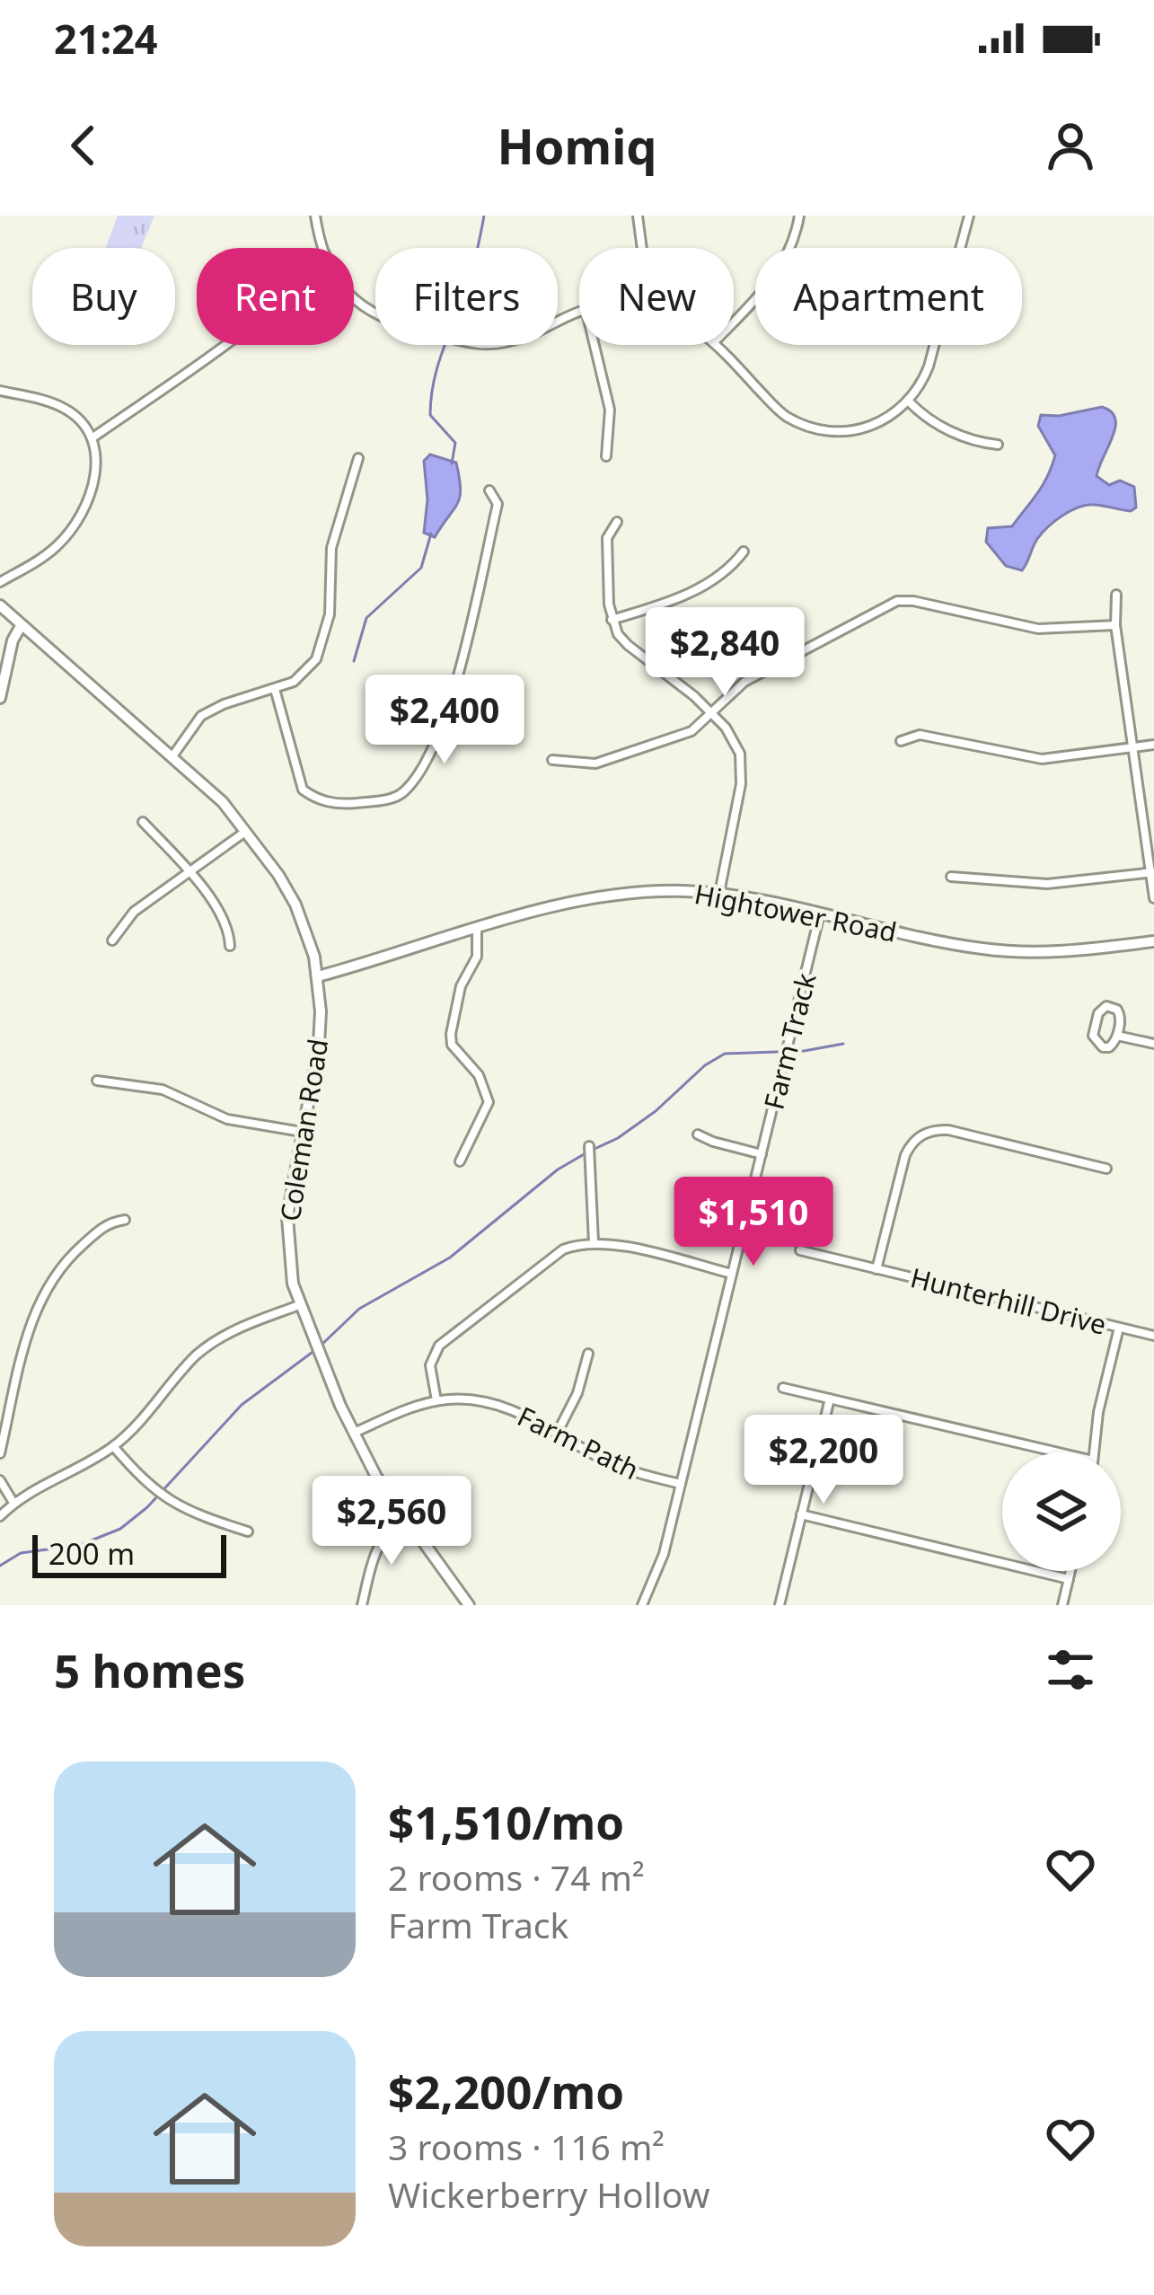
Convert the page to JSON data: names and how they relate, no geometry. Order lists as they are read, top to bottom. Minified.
{"streets":{"street":["Hightower Road","Farm Track","Coleman Road","Hunterhill Drive","Farm Path"]},"crossings":[["Hightower Road","Farm Track"],["Hightower Road","Coleman Road"],["Farm Track","Farm Path"],["Coleman Road","Farm Path"]],"scale_bar":"200 m","page":{"status":"21:24","header":"Homiq","chip":["Buy","Rent","Filters","New","Apartment"],"price":["$2,840","$2,400","$1,510","$2,200","$2,560"],"scale":"200 m","heading":"5 homes","list":[{"name":"$1,510/mo","note":"2 rooms · 74 m² · Farm Track"},{"name":"$2,200/mo","note":"3 rooms · 116 m² · Wickerberry Hollow"}]}}
